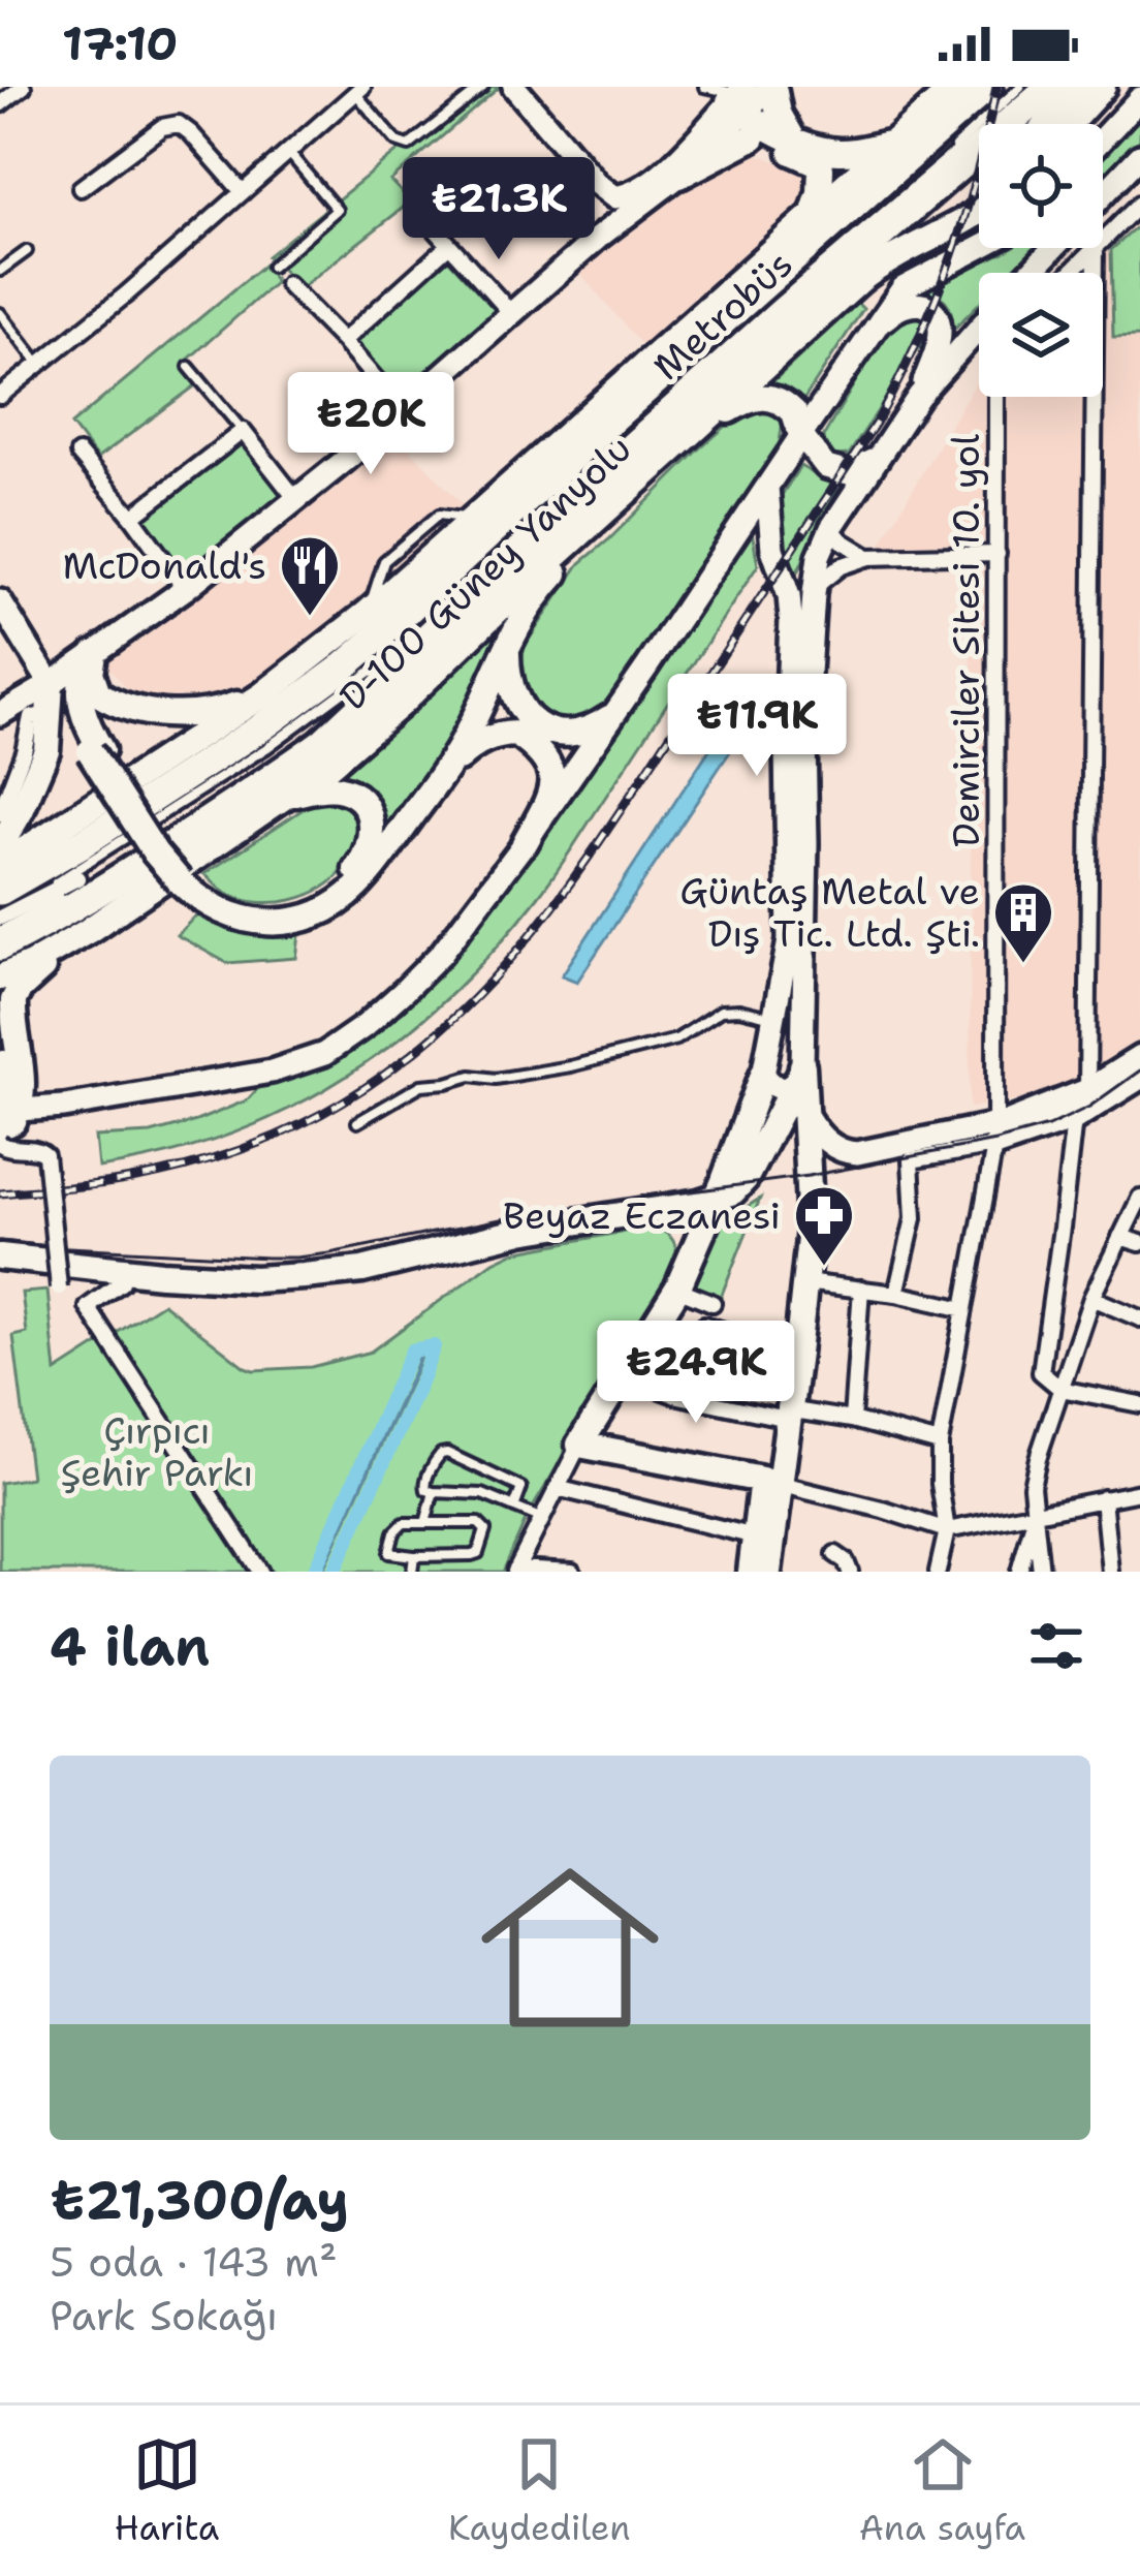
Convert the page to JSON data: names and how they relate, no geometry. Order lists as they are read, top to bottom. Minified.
{"streets":{"main road":["D-100 Güney Yanyolu"],"street":["Demirciler Sitesi 10. yol"],"lane":["Metrobüs"]},"parks":["Çırpıcı Şehir Parkı"],"places":{"restaurant":["McDonald's"],"building":["Güntaş Metal ve Dış Tic. Ltd. Şti."],"pharmacy":["Beyaz Eczanesi"]},"page":{"status":"17:10","price":["₺21.3K","₺20K","₺11.9K","₺24.9K"],"heading":"4 ilan","list":[{"name":"₺21,300/ay","note":"5 oda · 143 m² · Park Sokağı"}],"tabs":["Harita","Kaydedilen","Ana sayfa"]}}
